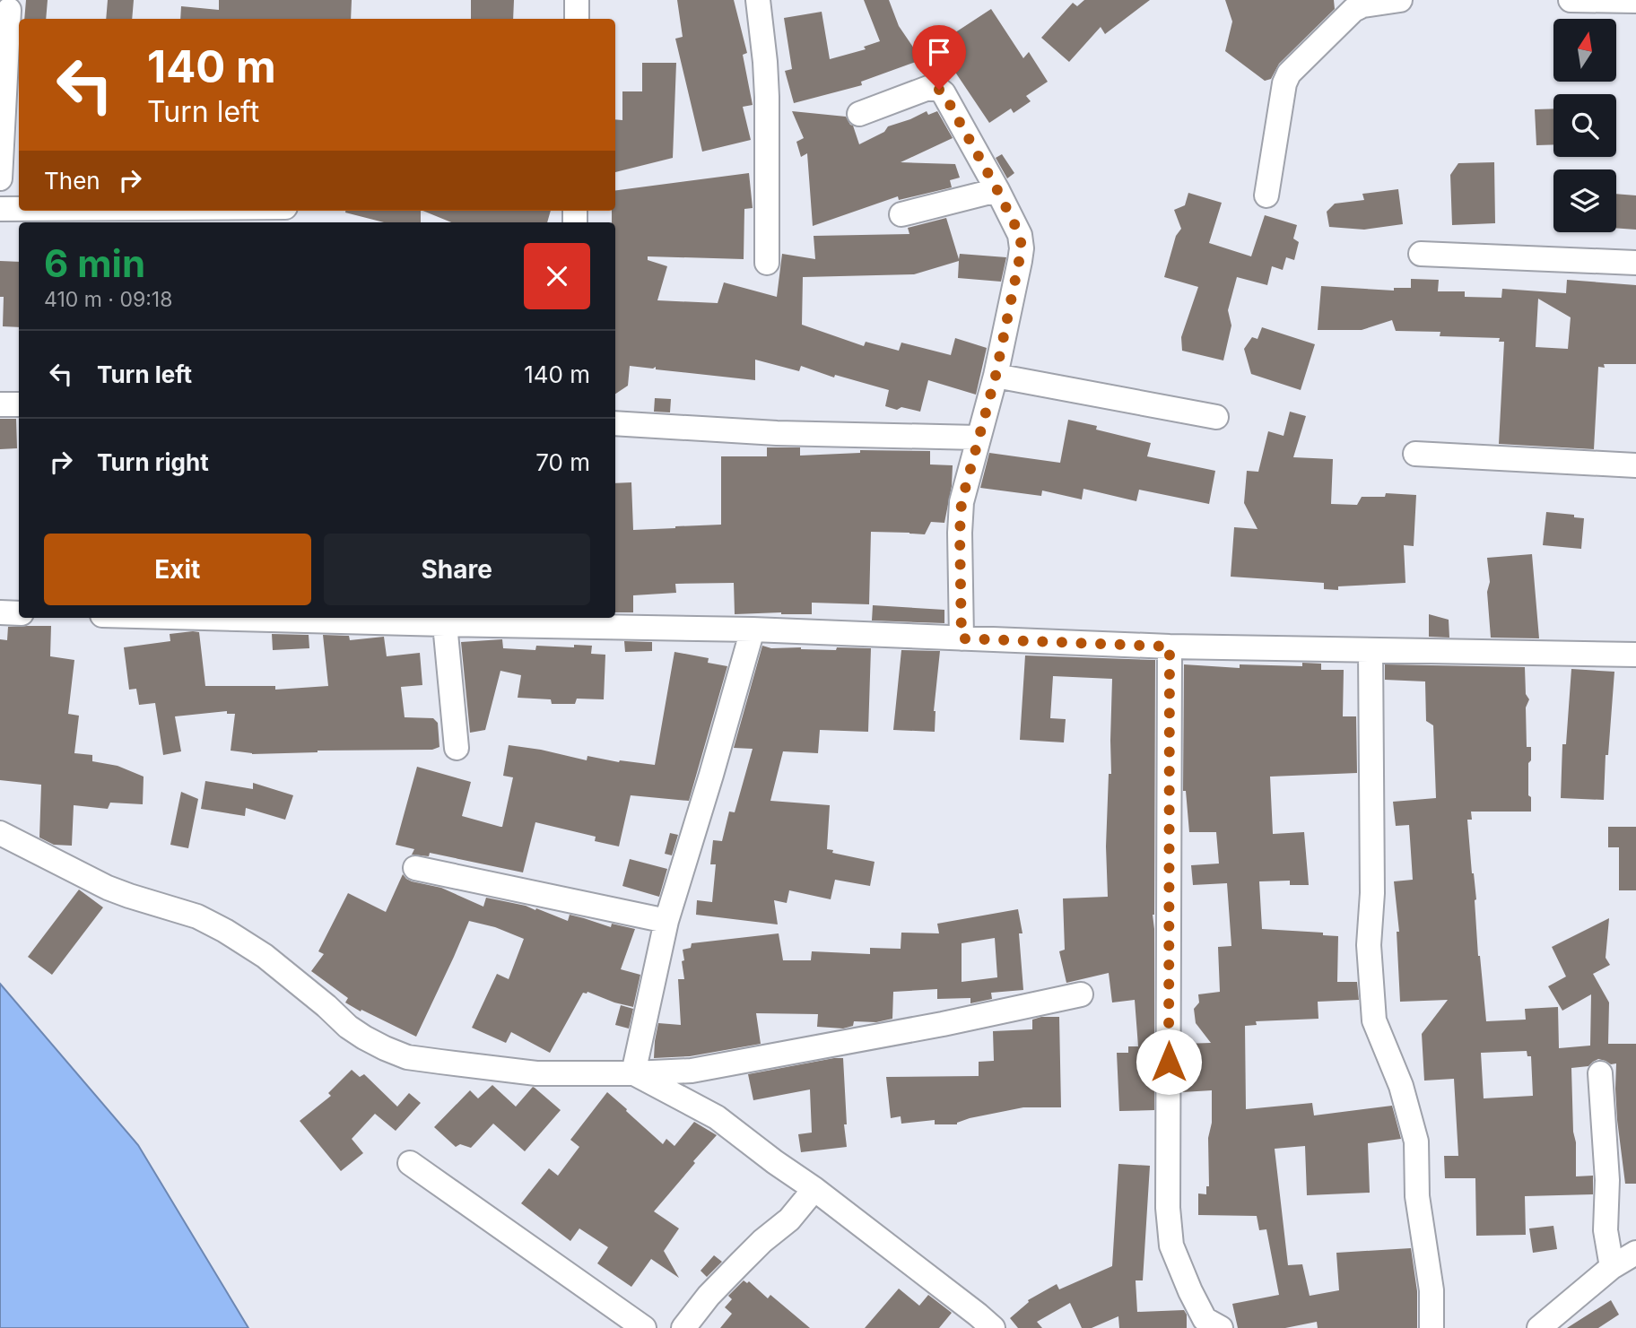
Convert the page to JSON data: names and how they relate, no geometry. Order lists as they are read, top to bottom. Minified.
{"north":"top","page":{"turn":["140 m","Turn left"],"then":"Then","heading":["6 min","410 m · 09:18"],"list":[{"name":"Turn left","value":"140 m"},{"name":"Turn right","value":"70 m"}],"buttons":["Exit","Share"]}}
